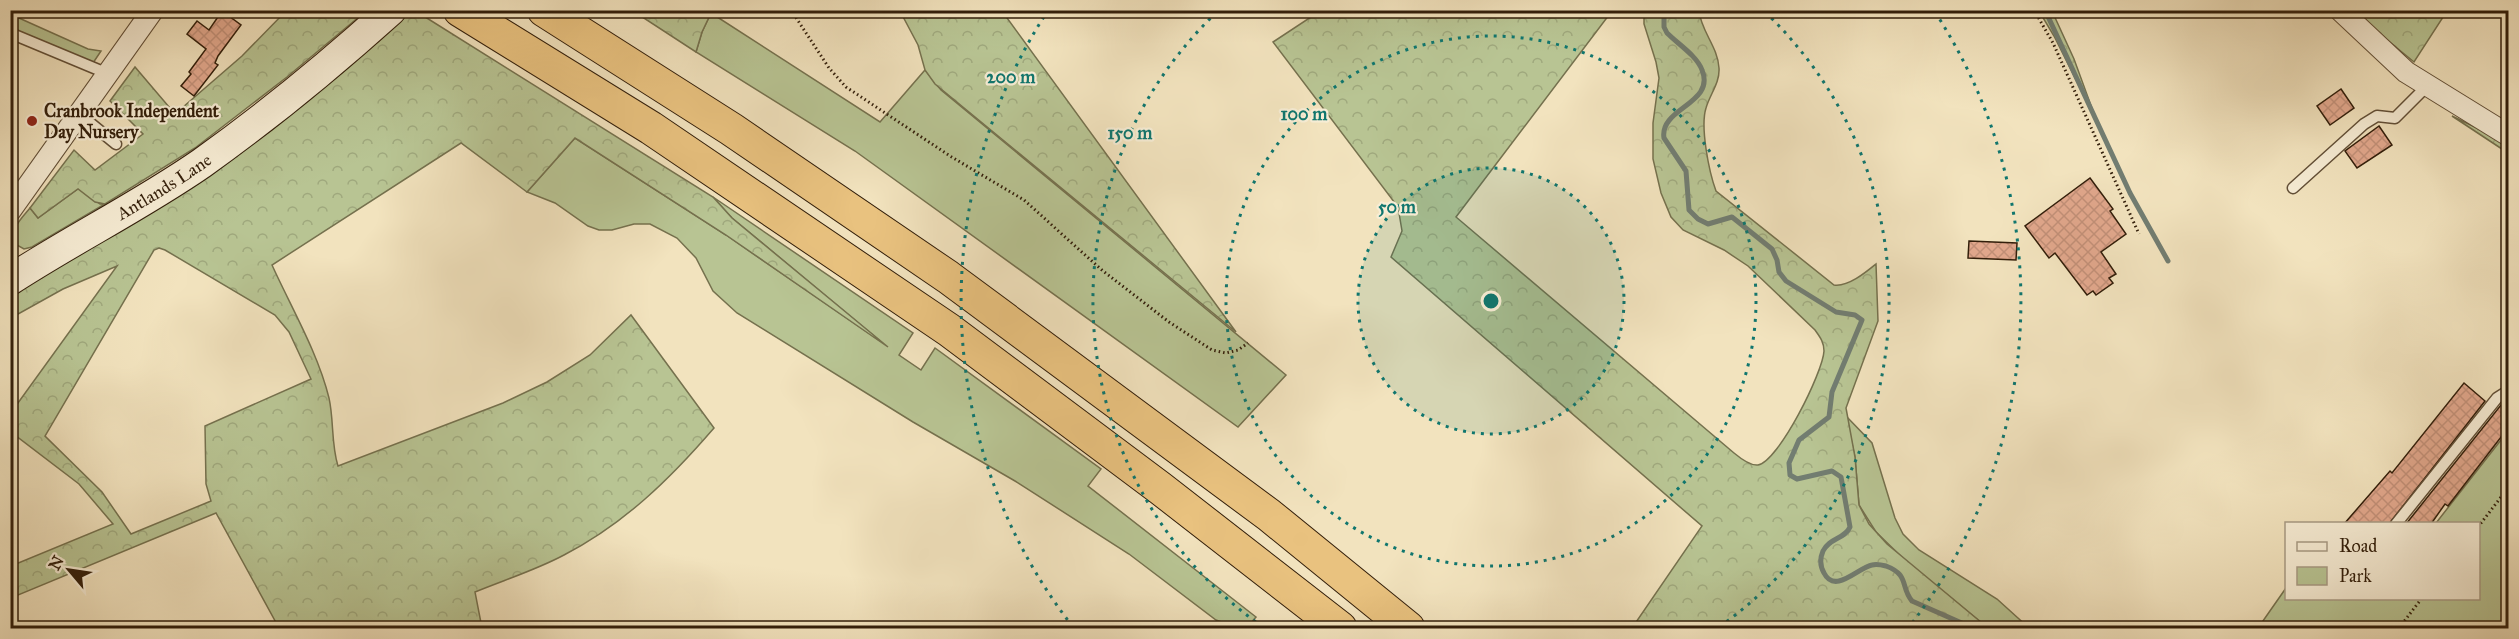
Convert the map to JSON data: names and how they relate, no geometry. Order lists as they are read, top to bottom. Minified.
{"streets":{"main road":["Antlands Lane"]},"places":["Cranbrook Independent Day Nursery"],"legend":["Road","Park"],"north":"top left","rings":["200 m","100 m","150 m","50 m"]}
